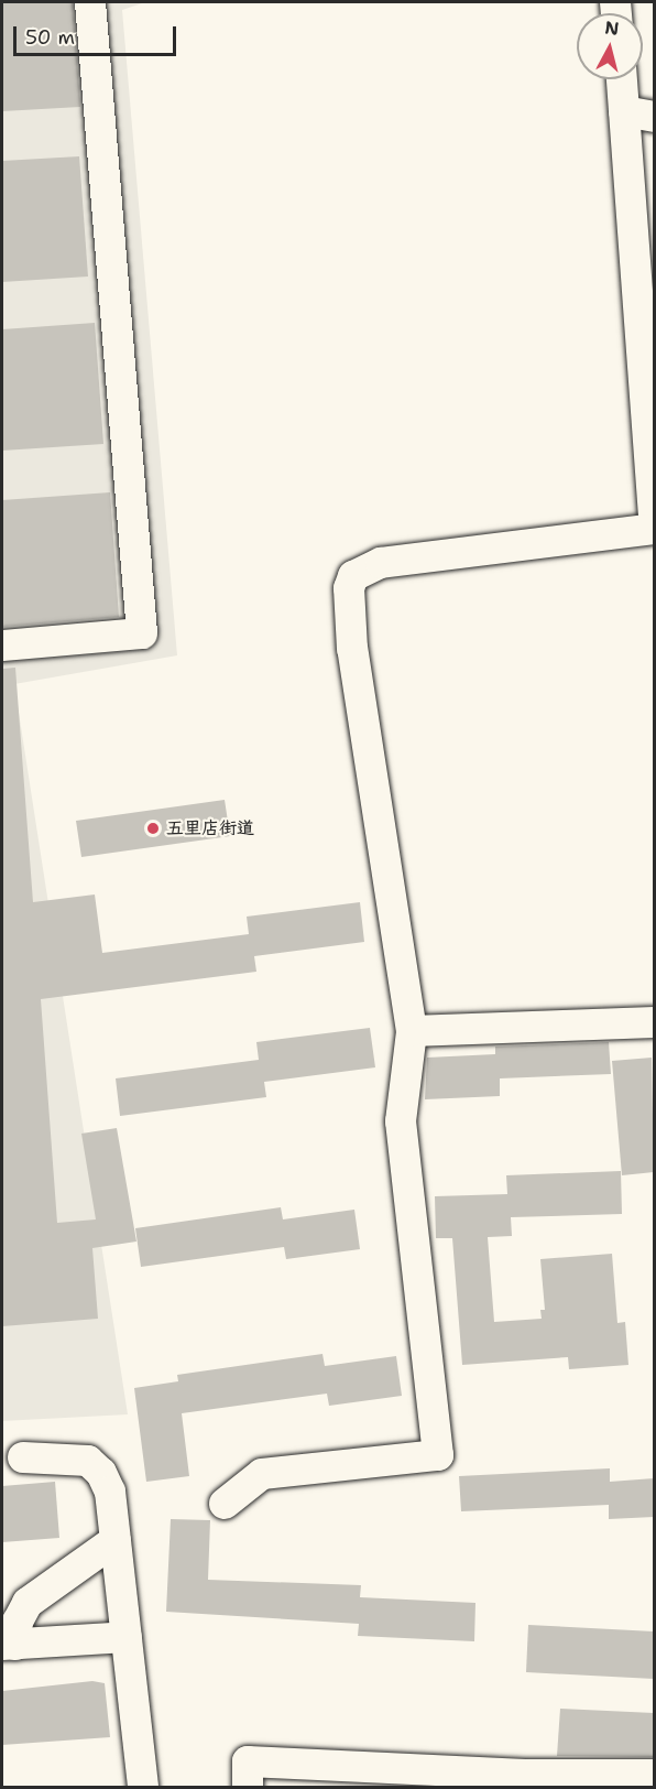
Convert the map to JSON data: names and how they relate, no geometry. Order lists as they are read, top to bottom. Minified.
{"places":["五里店街道"],"scale_bar":"50 m","north":"top"}
